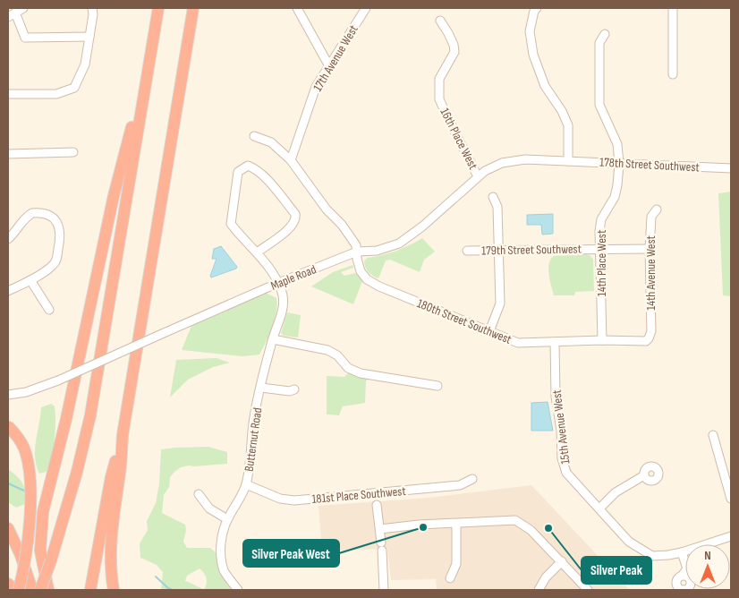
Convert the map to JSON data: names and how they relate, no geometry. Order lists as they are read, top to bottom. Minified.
{"streets":{"street":["17th Avenue West","16th Place West","178th Street Southwest","179th Street Southwest","14th Place West","14th Avenue West","Maple Road","180th Street Southwest","15th Avenue West","Butternut Road","181st Place Southwest"]},"crossings":[["16th Place West","Maple Road"],["178th Street Southwest","14th Place West"],["178th Street Southwest","Maple Road"],["179th Street Southwest","14th Place West"],["179th Street Southwest","14th Avenue West"],["14th Place West","180th Street Southwest"],["14th Avenue West","180th Street Southwest"],["Maple Road","180th Street Southwest"],["Maple Road","Butternut Road"],["180th Street Southwest","15th Avenue West"],["Butternut Road","181st Place Southwest"]],"places":["Silver Peak West","Silver Peak"],"north":"top"}
